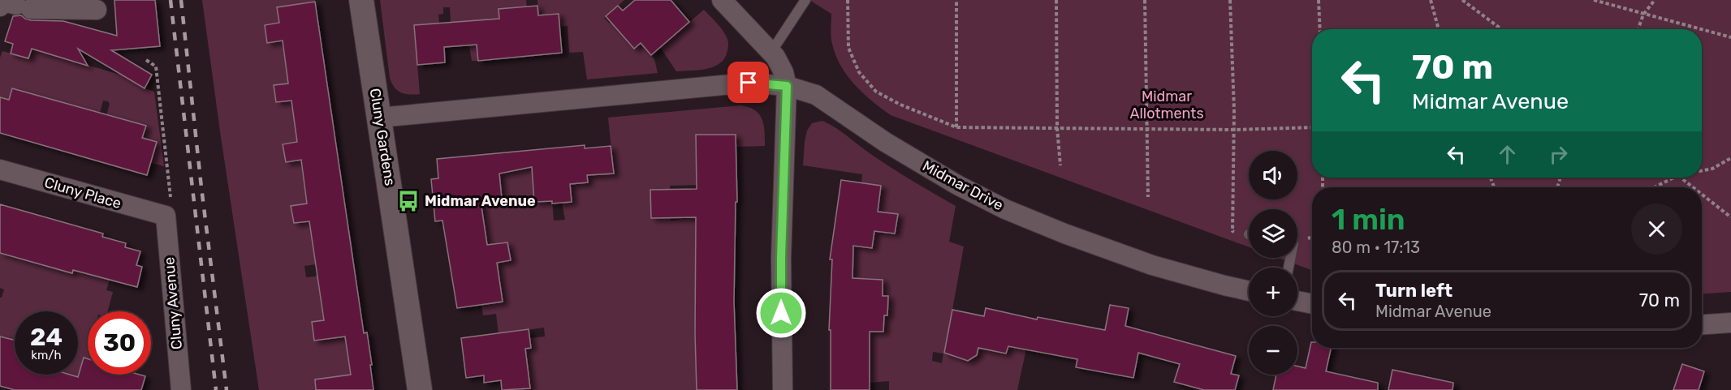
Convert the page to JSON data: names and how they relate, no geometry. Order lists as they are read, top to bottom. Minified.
{"streets":{"street":["Cluny Gardens","Midmar Drive","Cluny Place","Cluny Avenue"]},"crossings":[["Cluny Place","Cluny Avenue"]],"parks":["Midmar Allotments"],"places":{"bus stop":["Midmar Avenue"]},"page":{"turn":["70 m","Midmar Avenue"],"map_buttons":["+","−"],"heading":["1 min","80 m · 17:13"],"list":[{"name":"Turn left","note":"Midmar Avenue","value":"70 m"}],"speed":"24 km/h","limit":"30"}}
